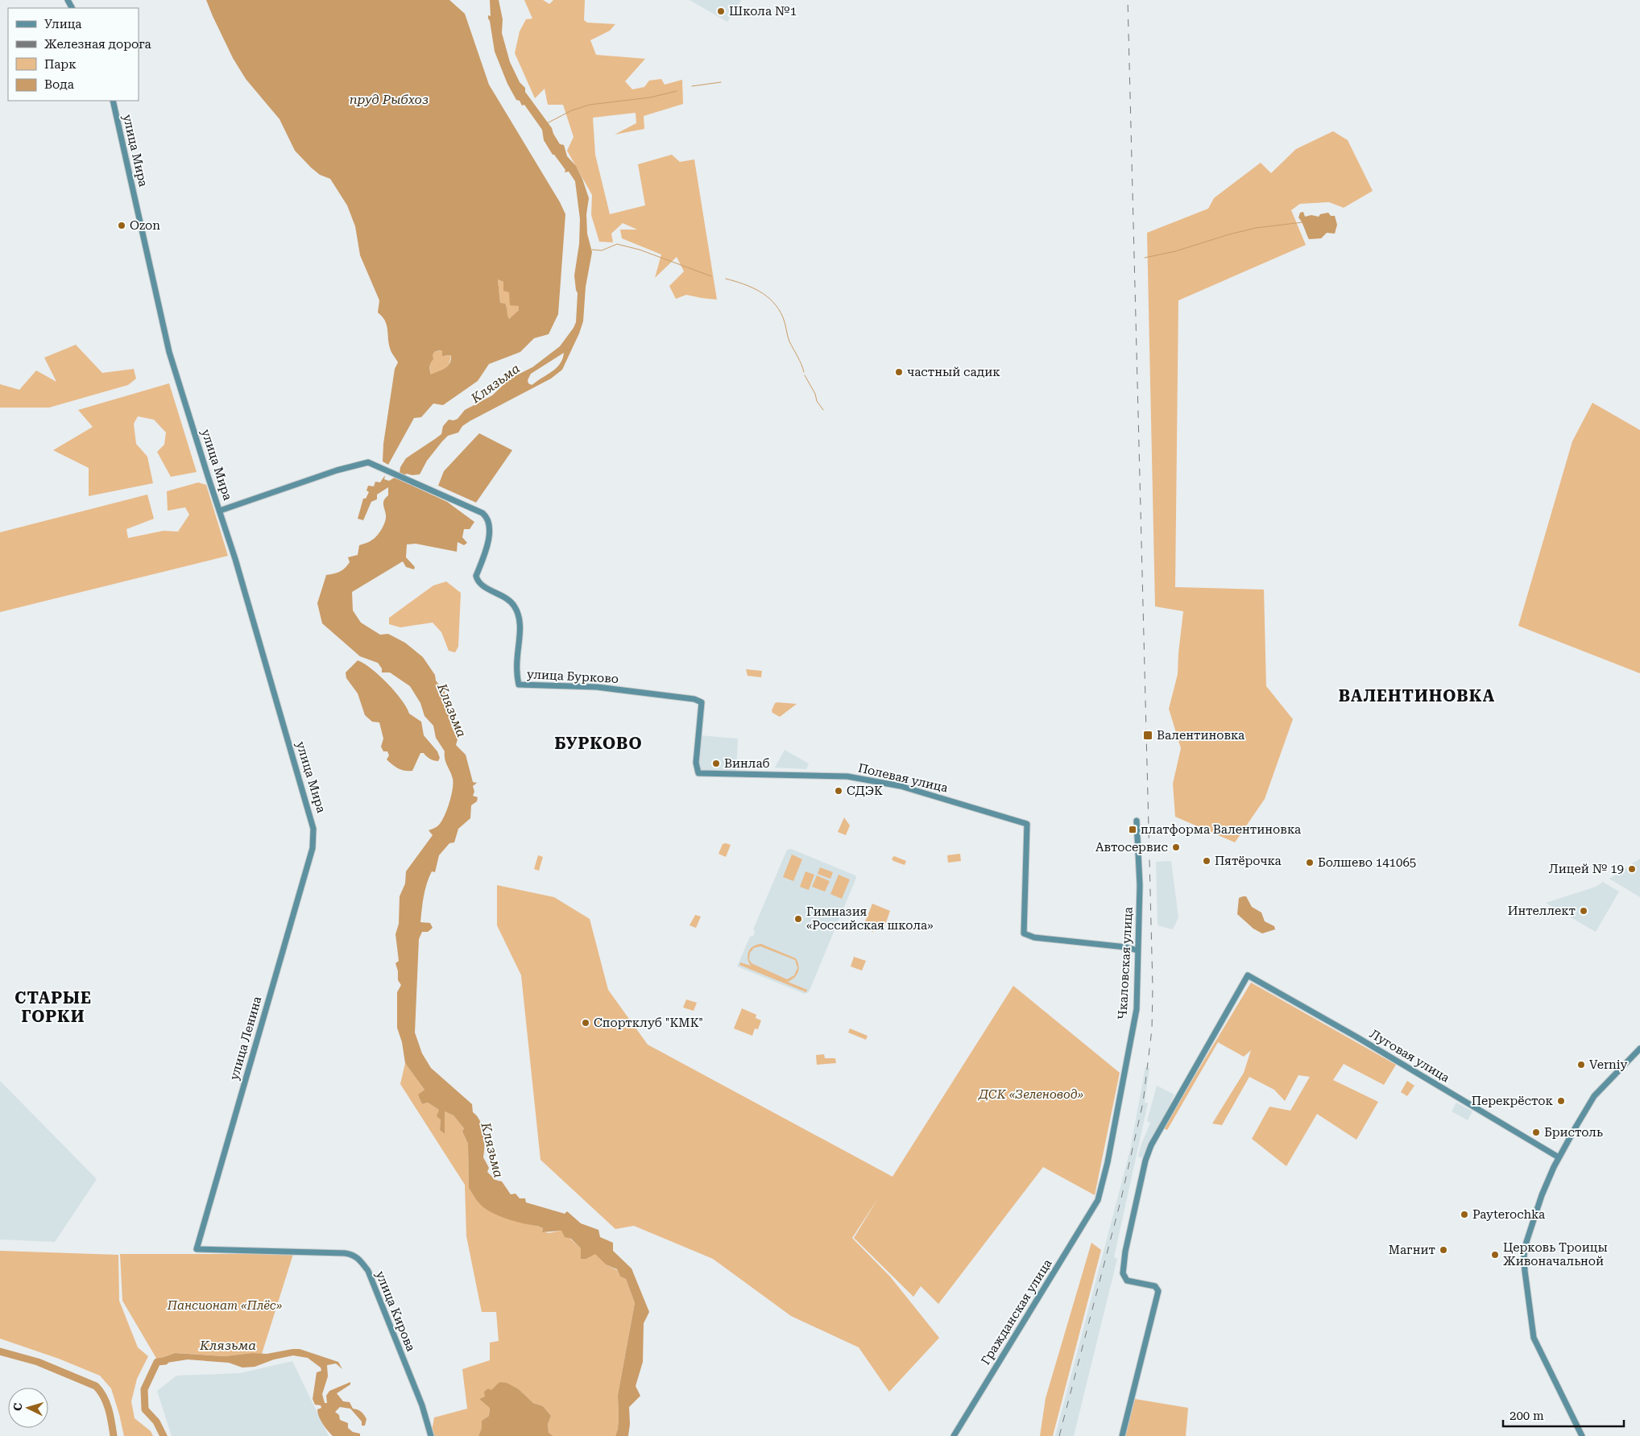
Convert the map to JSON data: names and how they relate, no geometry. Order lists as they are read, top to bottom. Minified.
{"streets":{"street":["улица Мира","улица Бурково","Полевая улица","Чкаловская улица","улица Ленина","Луговая улица","улица Кирова","Гражданская улица"]},"crossings":[["улица Мира","улица Бурково"],["улица Мира","улица Ленина"],["улица Бурково","Полевая улица"],["Полевая улица","Чкаловская улица"],["Чкаловская улица","Гражданская улица"],["улица Ленина","улица Кирова"]],"districts":["ВАЛЕНТИНОВКА","БУРКОВО","СТАРЫЕ ГОРКИ"],"water":["пруд Рыбхоз","Клязьма"],"parks":["ДСК «Зеленовод»","Пансионат «Плёс»"],"places":{"other":["Школа №1","Ozon","частный садик","Винлаб","СДЭК","Автосервис","Пятёрочка","Болшево 141065","Лицей № 19","Интеллект","Гимназия «Российская школа»","Спортклуб \"КМК\"","Verniy","Перекрёсток","Бристоль","Payterochka","Магнит","Церковь Троицы Живоначальной"],"transit":["Валентиновка","платформа Валентиновка"]},"legend":["Улица","Железная дорога","Парк","Вода"],"scale_bar":"200 m","north":"left"}
